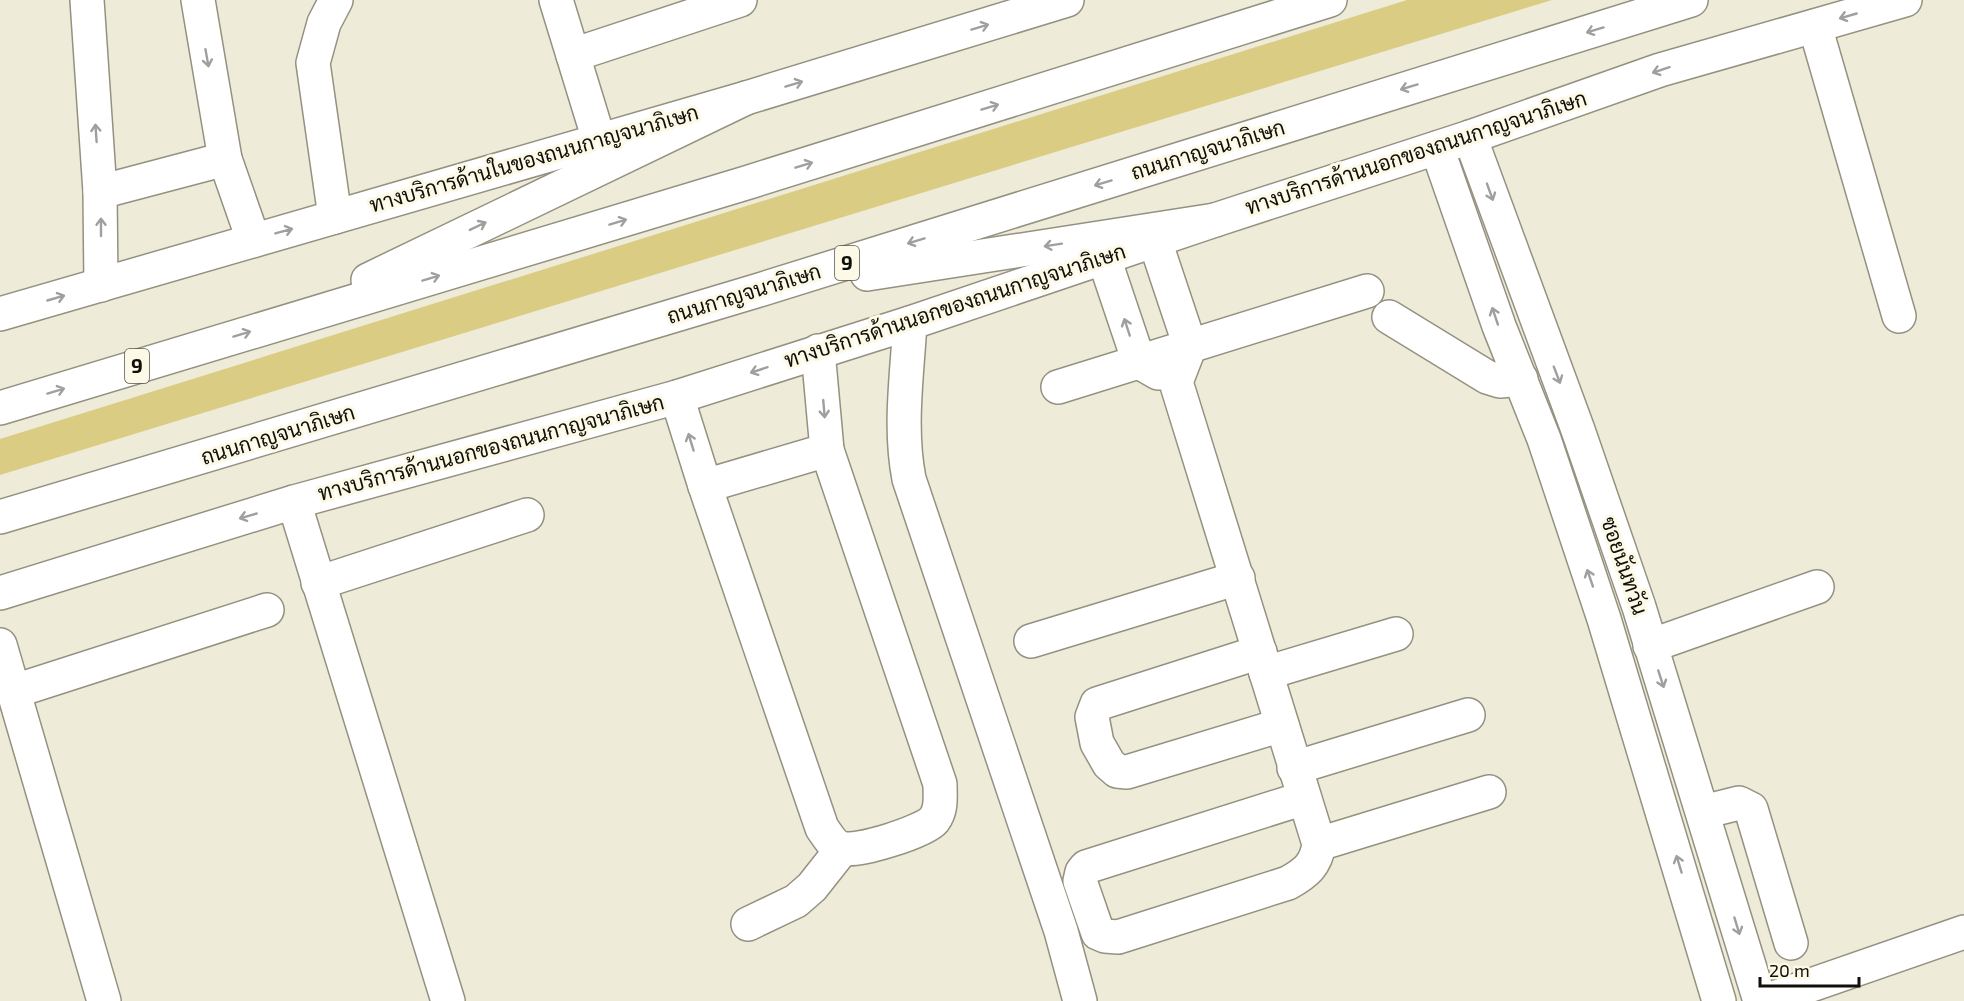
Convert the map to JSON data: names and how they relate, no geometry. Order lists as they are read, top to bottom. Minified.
{"streets":{"main road":["ถนนกาญจนาภิเษก","ทางบริการด้านนอกของถนนกาญจนาภิเษก","ทางบริการด้านในของถนนกาญจนาภิเษก","9","ซอยนันทวัน"]},"crossings":[["ทางบริการด้านนอกของถนนกาญจนาภิเษก","ซอยนันทวัน"]],"scale_bar":"20 m"}
